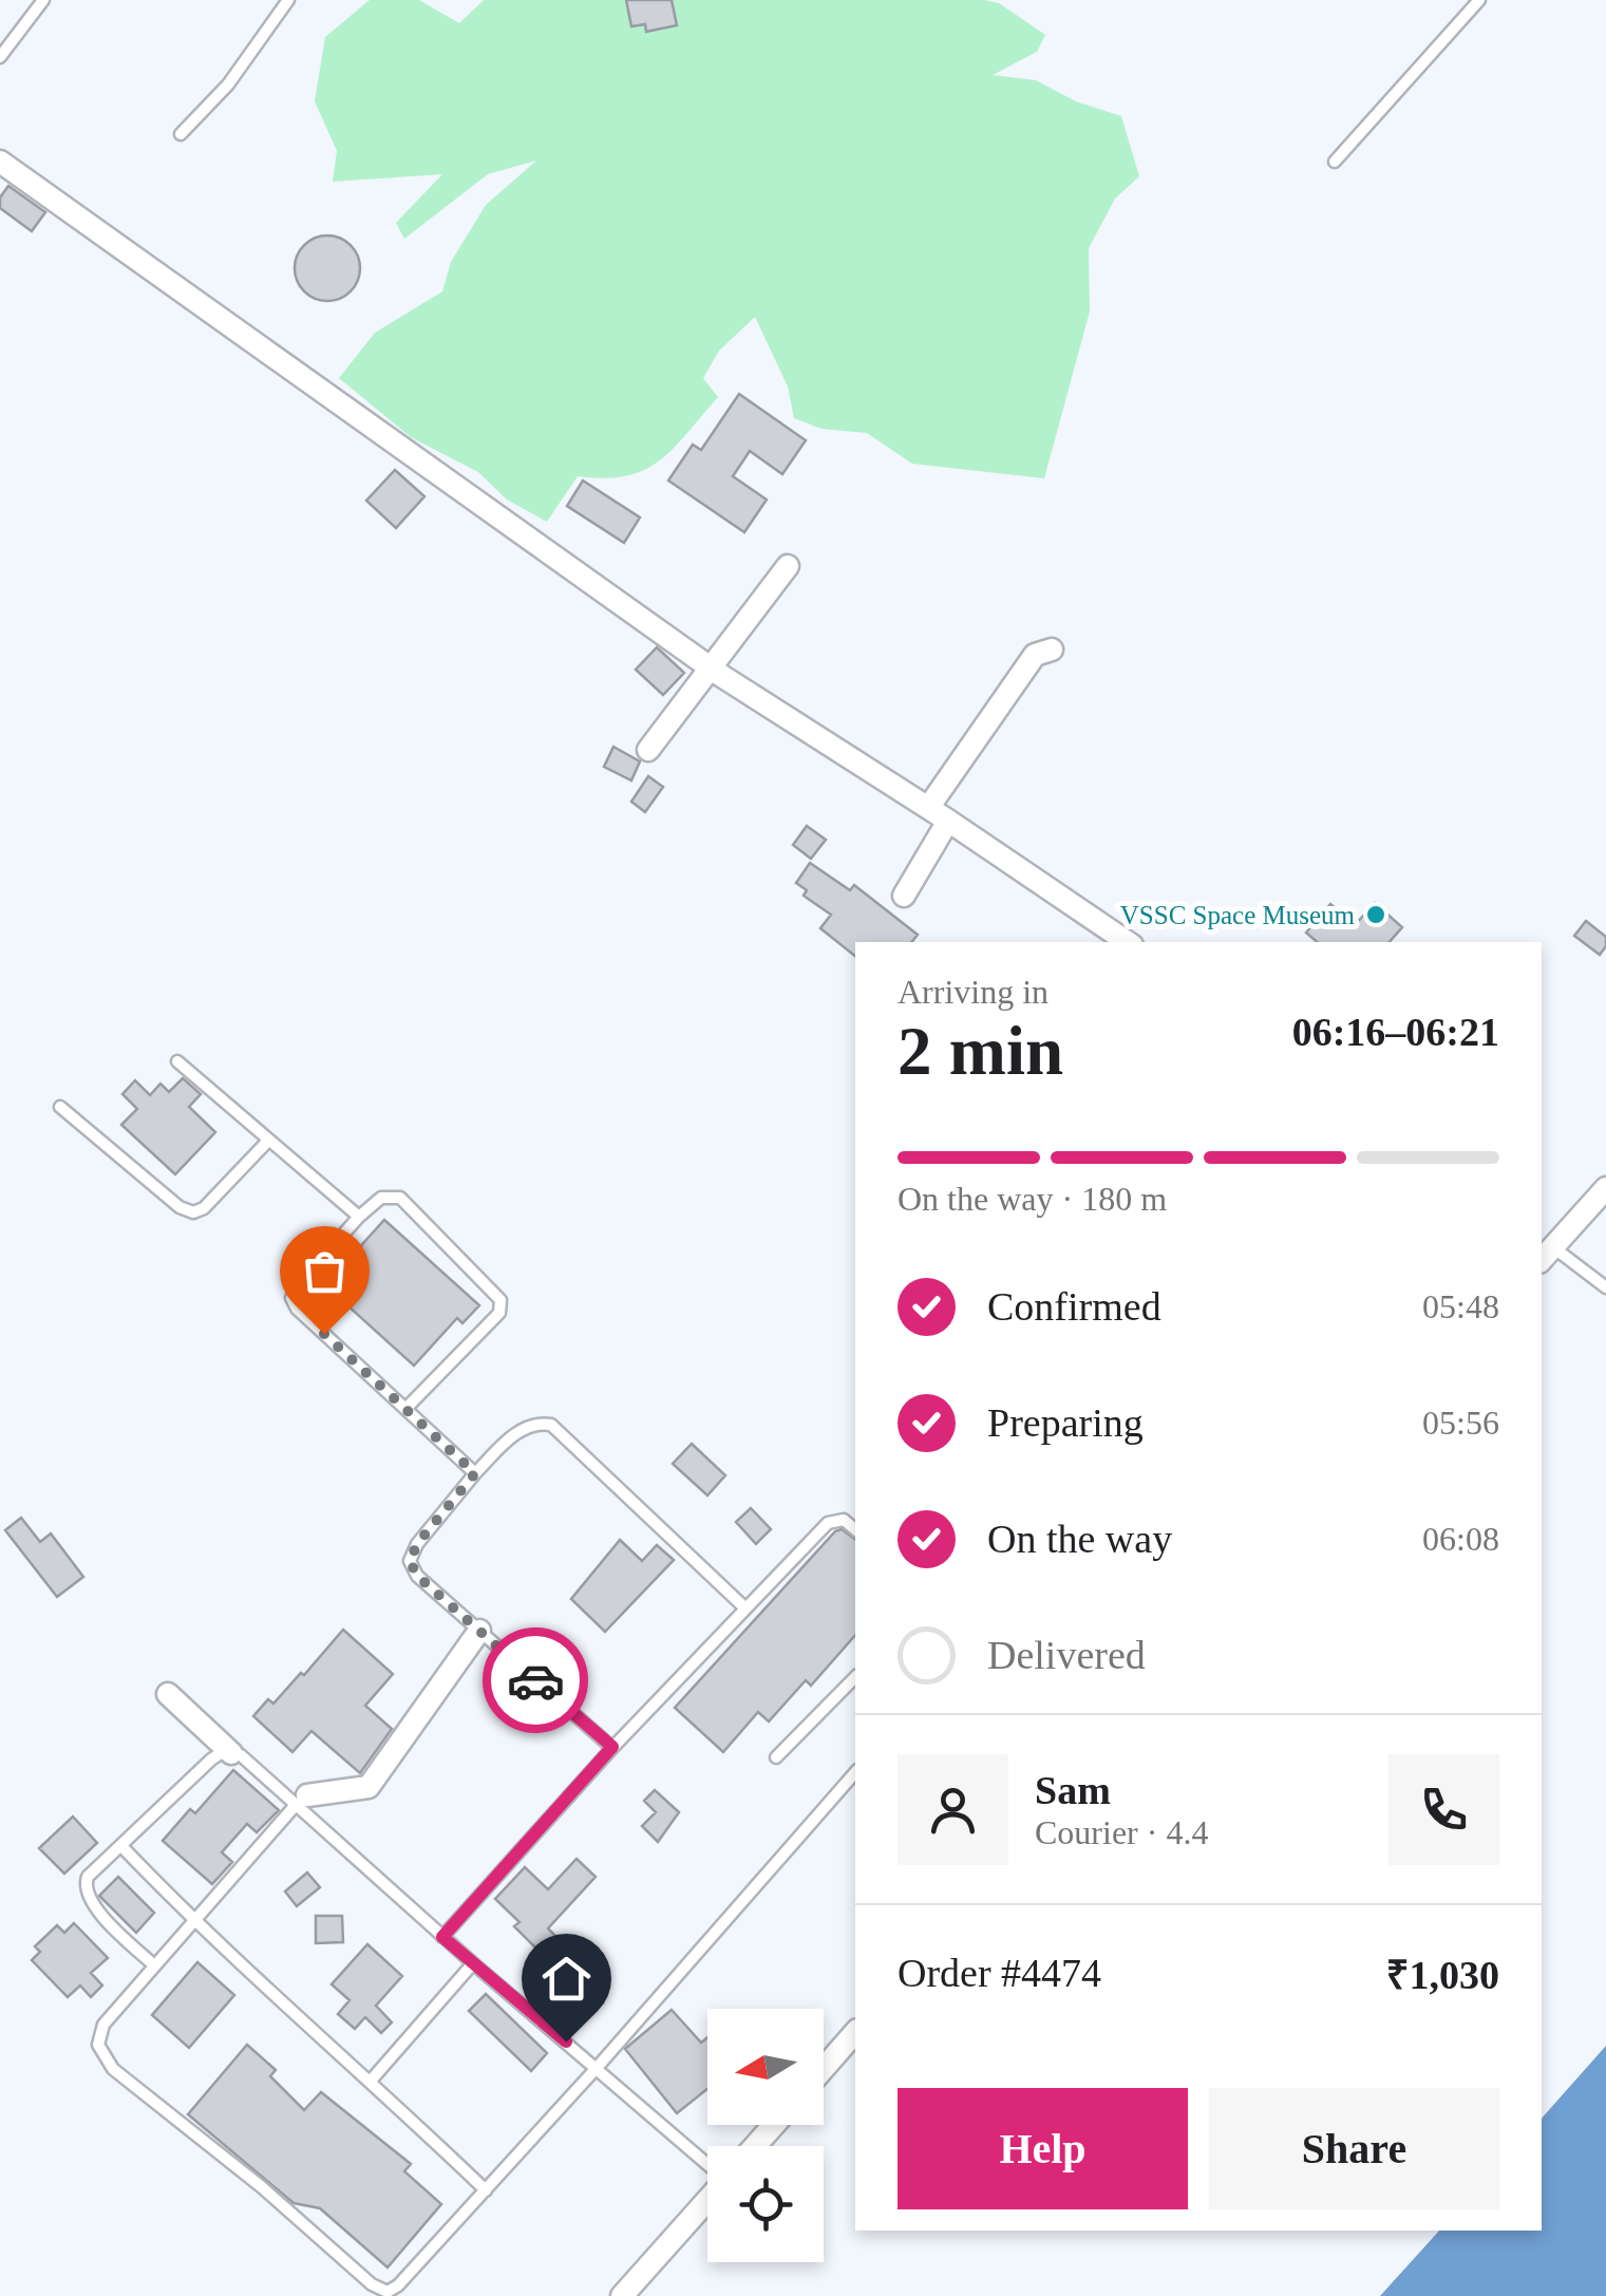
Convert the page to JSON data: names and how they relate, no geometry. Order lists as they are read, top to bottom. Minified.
{"places":["VSSC Space Museum"],"north":"left","page":{"heading":["2 min","Arriving in","06:16–06:21"],"panel":["Sam","Courier · 4.4","Order #4474","₹1,030"],"bar":"On the way · 180 m","list":[["Confirmed","05:48"],["Preparing","05:56"],["On the way","06:08"],"Delivered"],"buttons":["Help","Share"]}}
